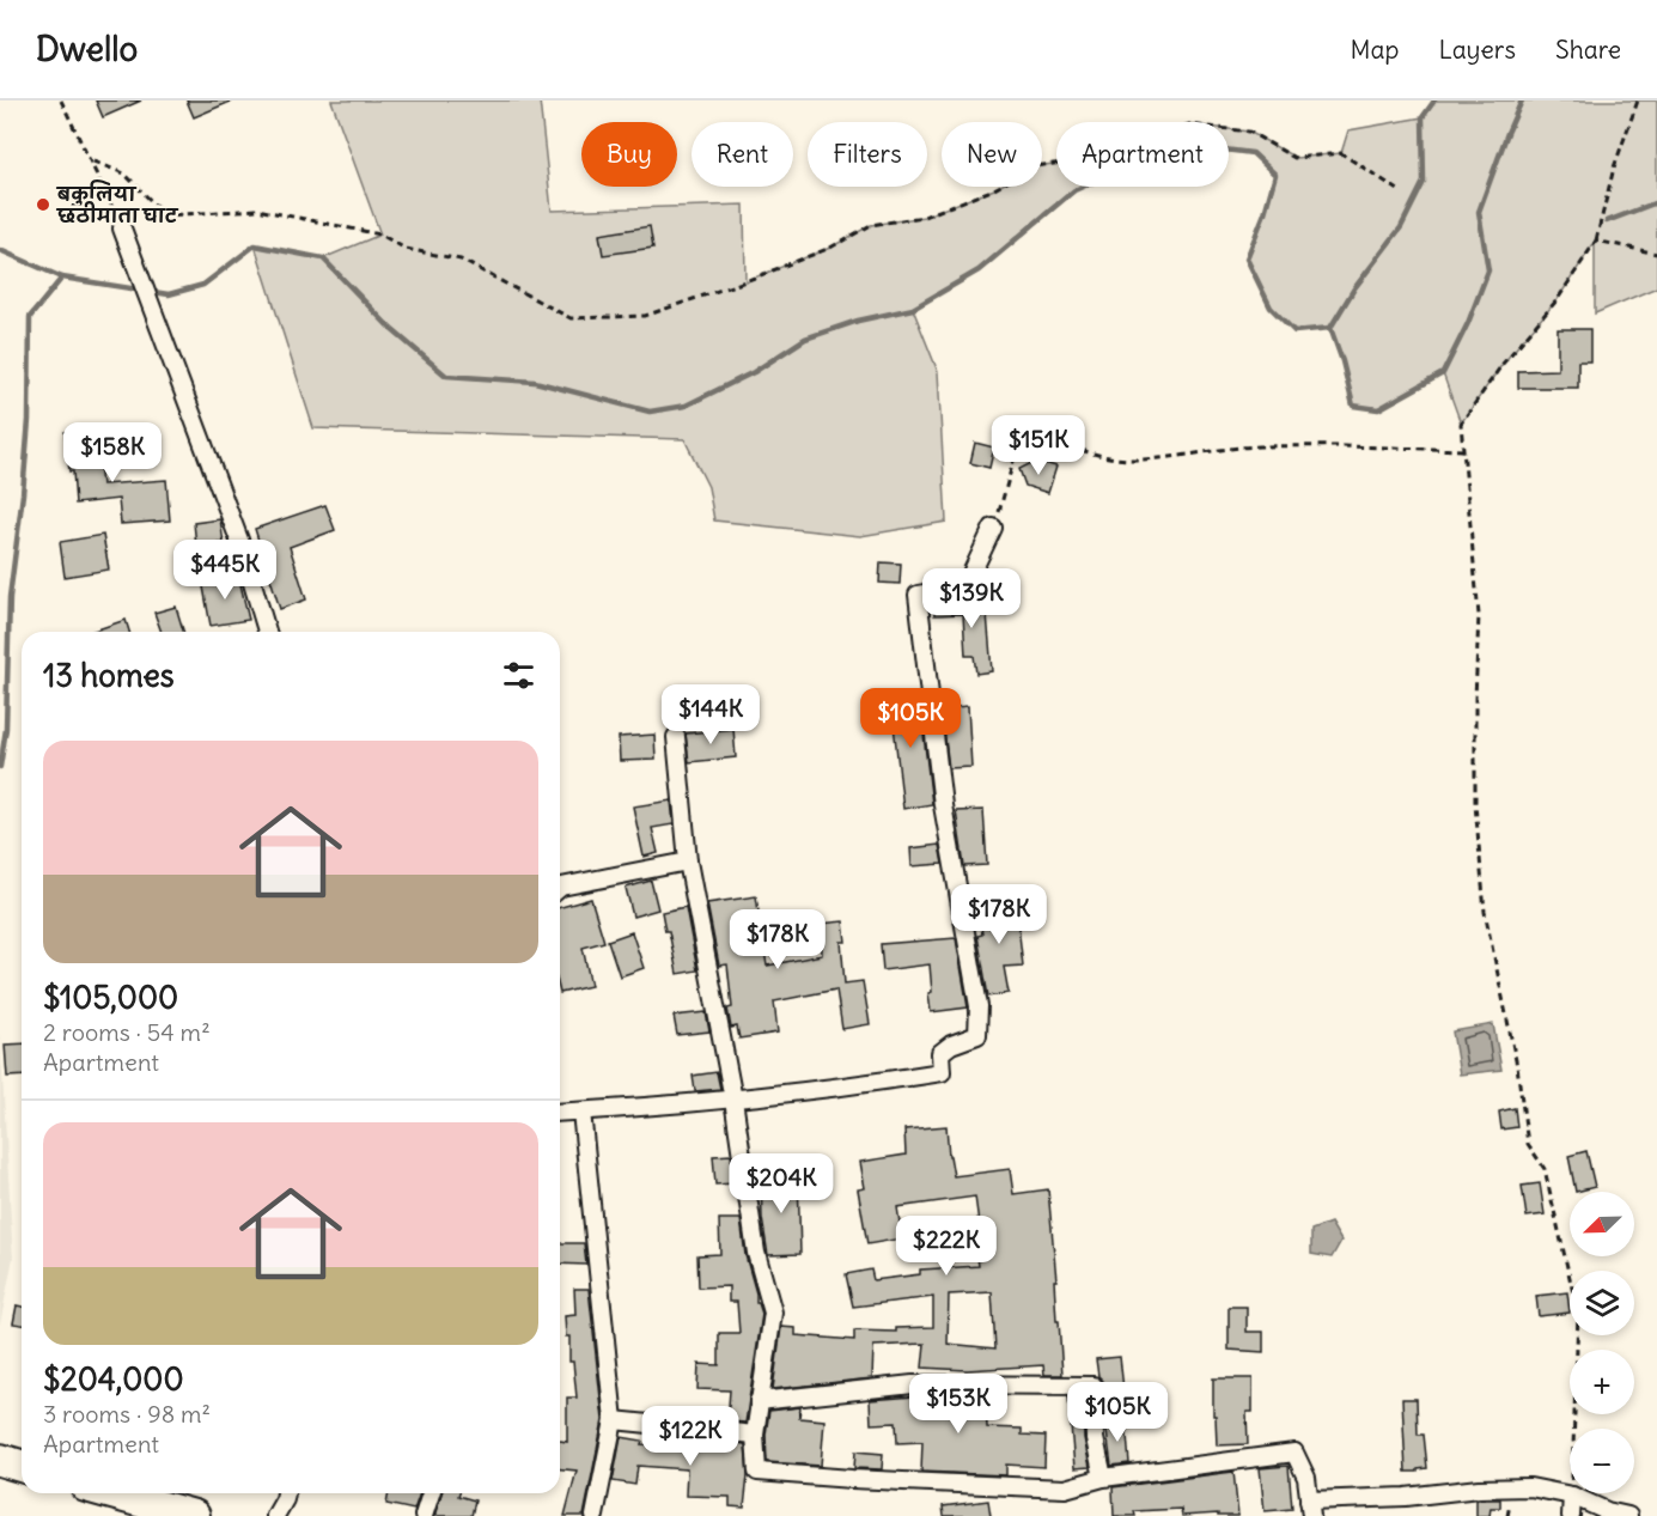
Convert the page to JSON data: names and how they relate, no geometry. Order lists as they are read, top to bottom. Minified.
{"places":["बकुलिया छठीमाता घाट"],"north":"bottom left","page":{"header":"Dwello","nav":["Map","Layers","Share"],"chip":["Buy","Rent","Filters","New","Apartment"],"price":["$151K","$158K","$445K","$139K","$144K","$105K","$178K","$178K","$204K","$222K","$153K","$105K","$122K"],"heading":"13 homes","list":[{"name":"$105,000","note":"2 rooms · 54 m² · Apartment"},{"name":"$204,000","note":"3 rooms · 98 m² · Apartment"}],"map_buttons":["+","−"]}}
